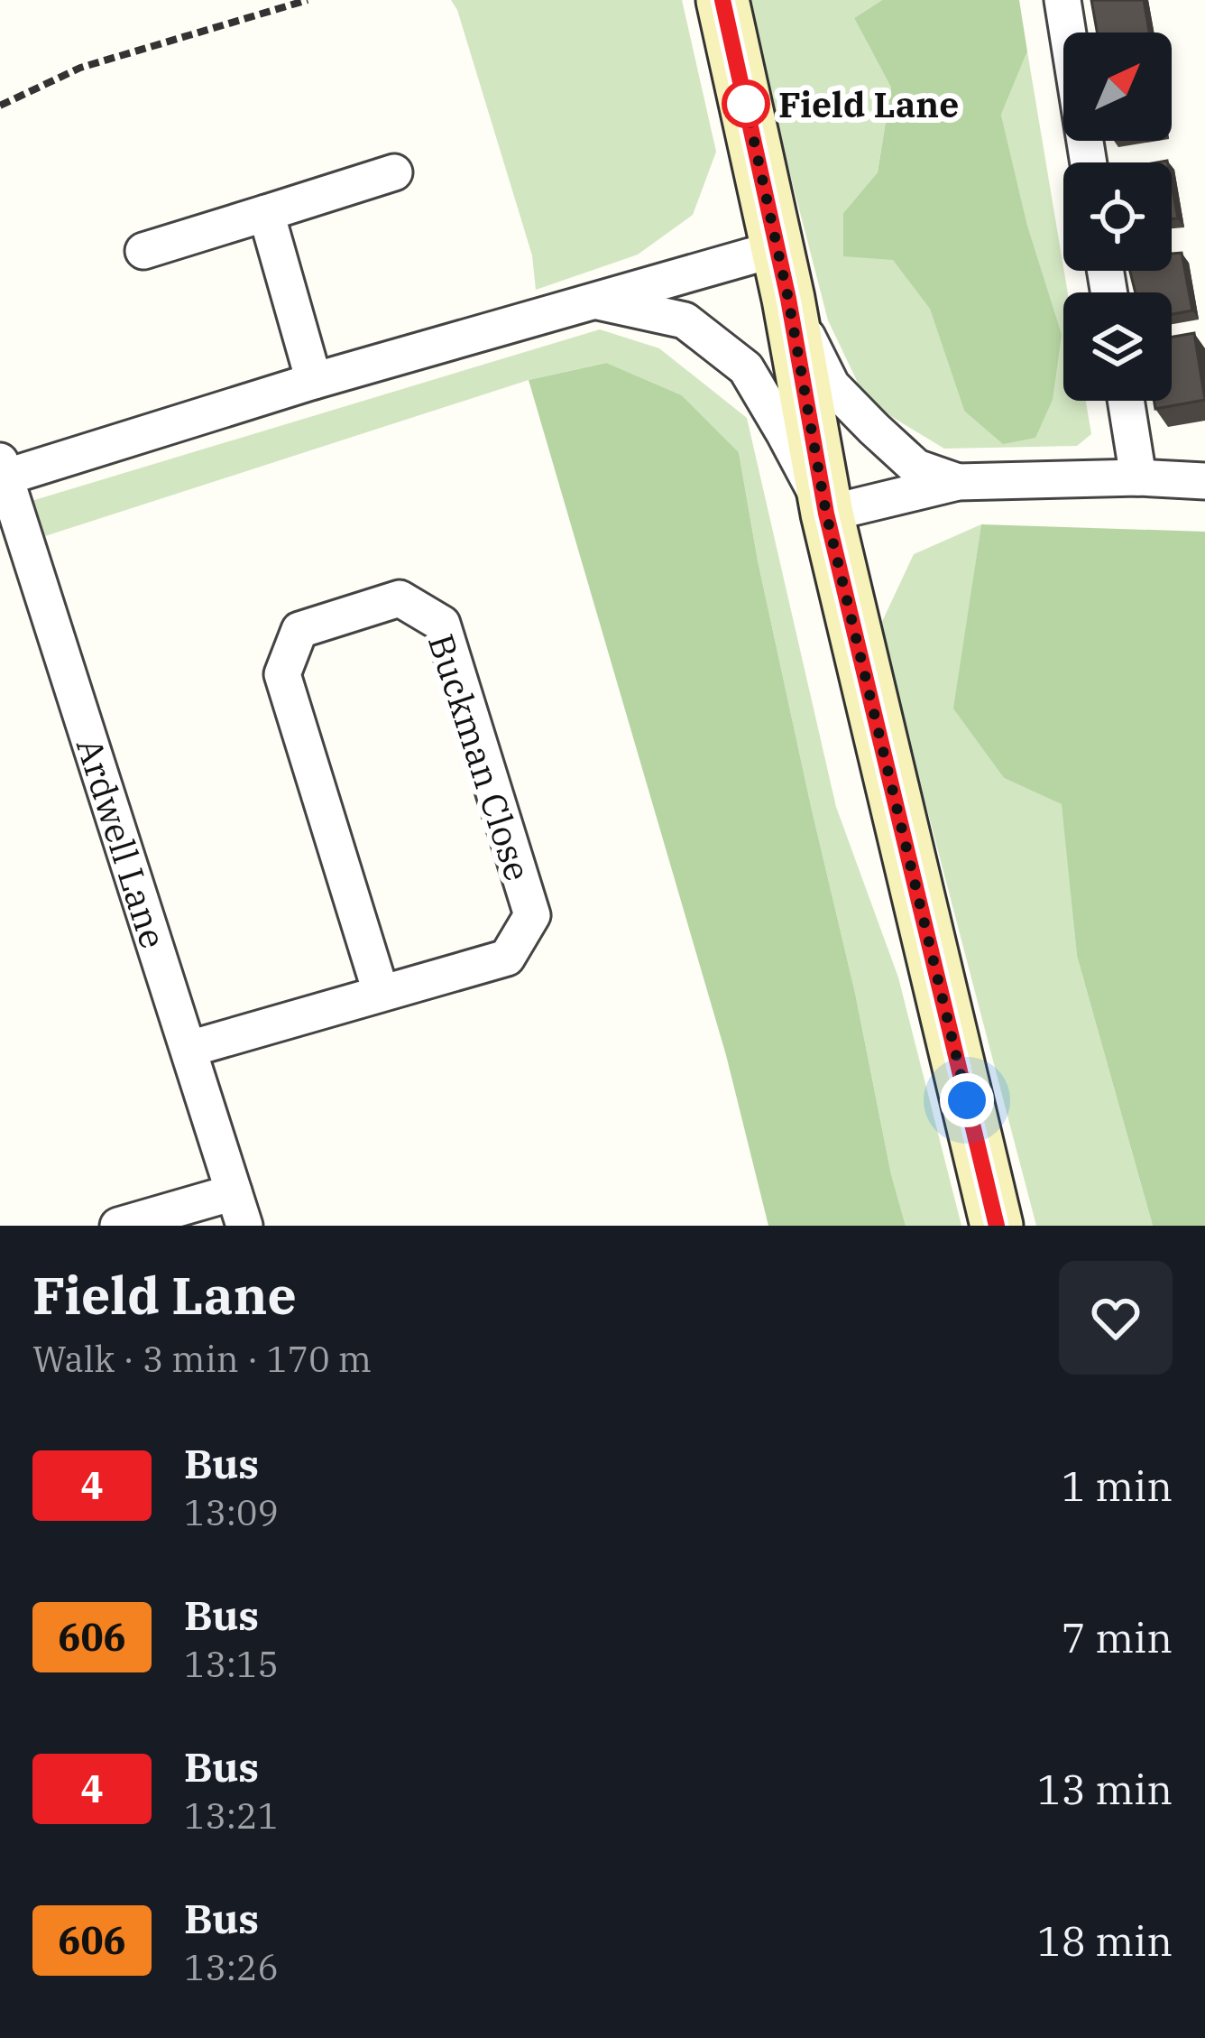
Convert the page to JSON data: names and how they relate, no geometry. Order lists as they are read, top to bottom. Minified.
{"streets":{"street":["Buckman Close","Ardwell Lane"]},"crossings":[["Buckman Close","Ardwell Lane"]],"places":["Field Lane"],"lines":["bus line 4"],"north":"top right","page":{"heading":["Field Lane","Walk · 3 min · 170 m"],"list":[{"mark":"4","name":"Bus","note":"13:09","value":"1 min"},{"mark":"606","name":"Bus","note":"13:15","value":"7 min"},{"mark":"4","name":"Bus","note":"13:21","value":"13 min"},{"mark":"606","name":"Bus","note":"13:26","value":"18 min"}]}}
